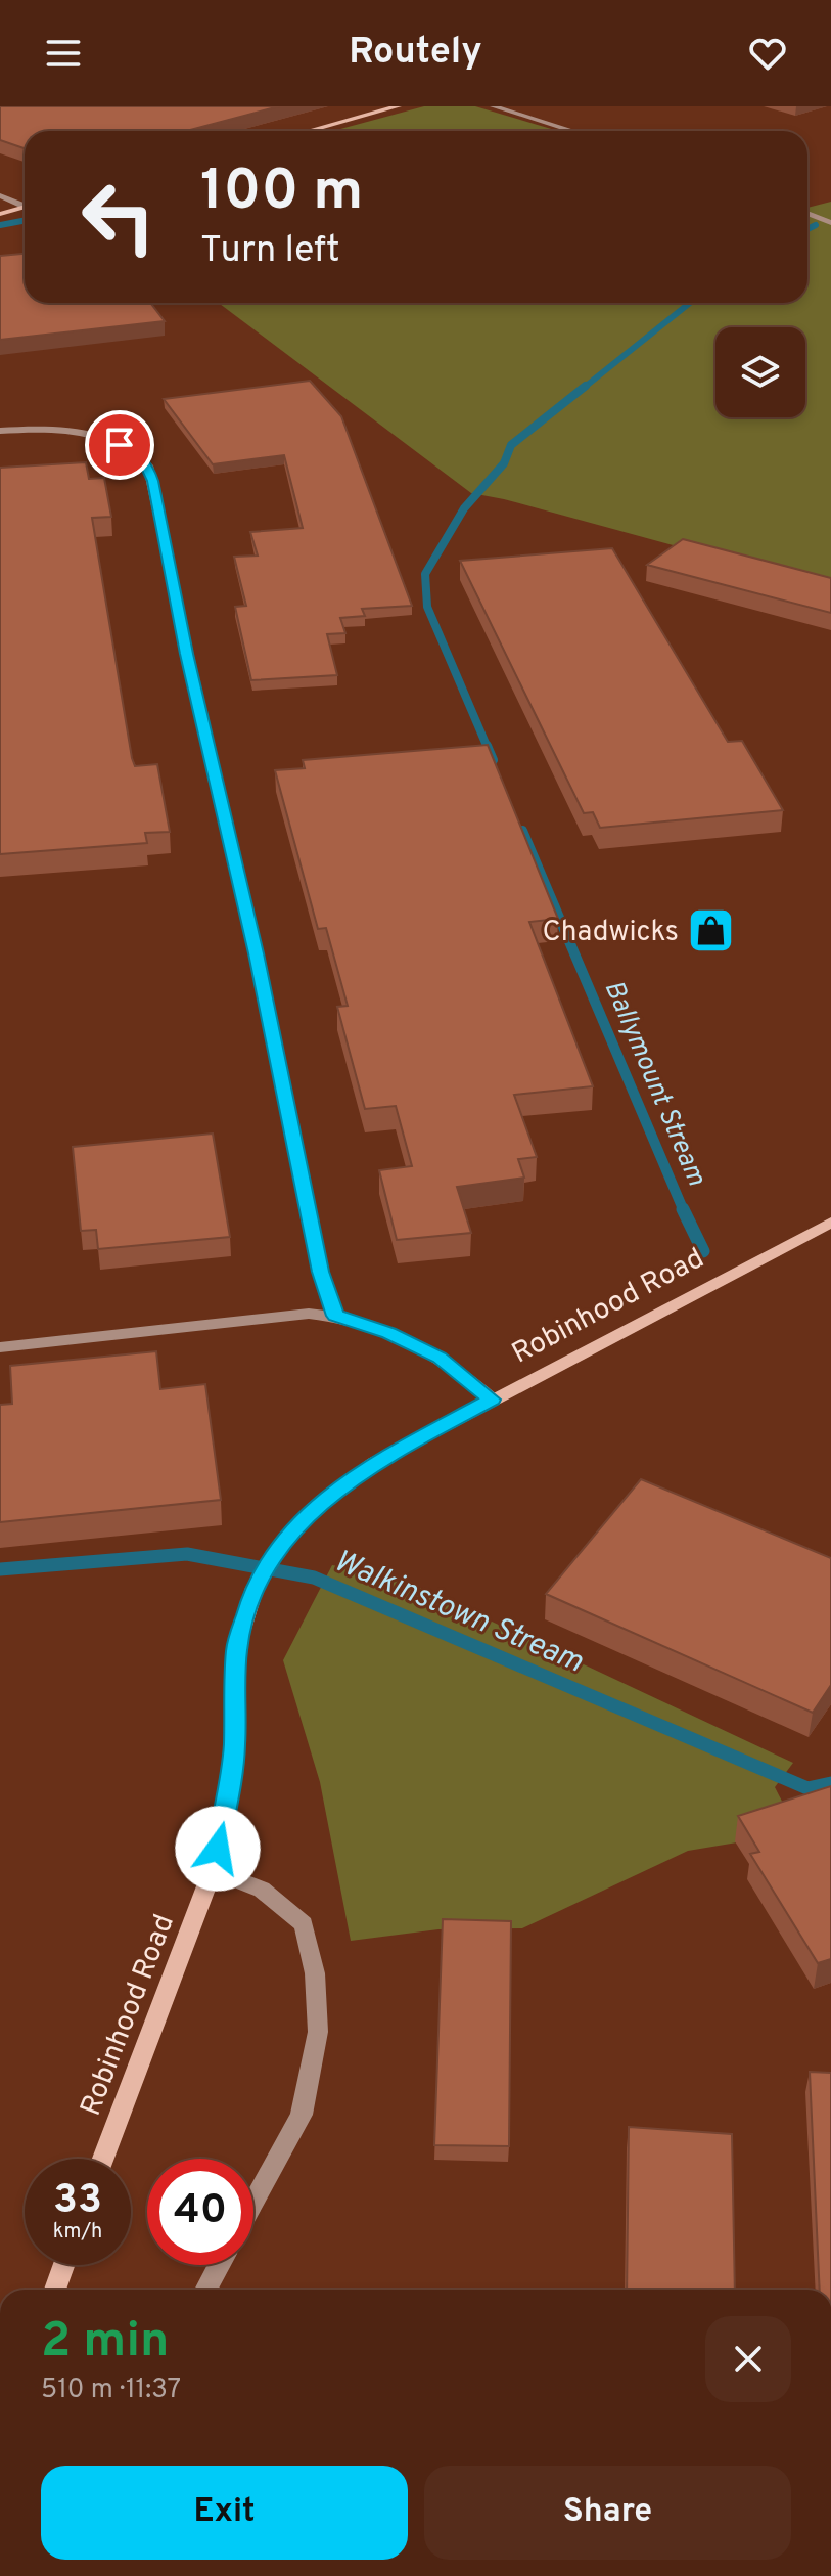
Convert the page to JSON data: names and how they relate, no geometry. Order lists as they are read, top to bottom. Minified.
{"streets":{"street":["Robinhood Road"]},"water":["Ballymount Stream","Walkinstown Stream"],"places":{"shop":["Chadwicks"]},"page":{"header":"Routely","turn":["100 m","Turn left"],"speed":"33 km/h","limit":"40","heading":["2 min","510 m · 11:37"],"buttons":["Exit","Share"]}}
